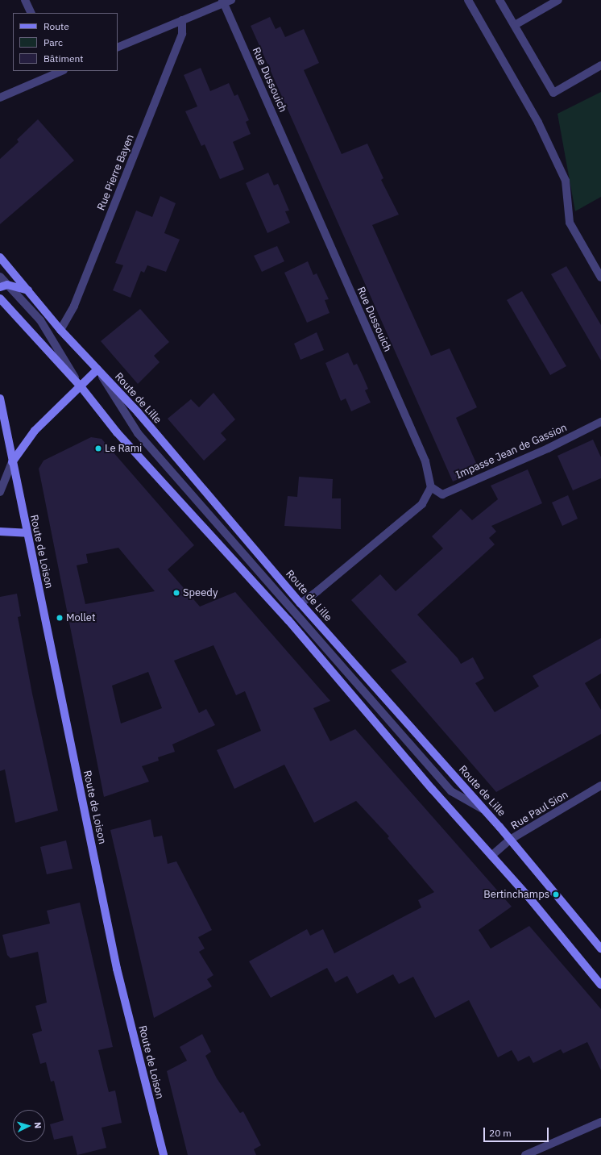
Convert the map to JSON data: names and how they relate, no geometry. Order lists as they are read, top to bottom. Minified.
{"streets":{"main road":["Route de Lille","Route de Loison"],"street":["Rue Dussouich","Rue Pierre Bayen","Impasse Jean de Gassion","Rue Paul Sion"]},"crossings":[["Rue Dussouich","Impasse Jean de Gassion"],["Rue Pierre Bayen","Route de Lille"],["Route de Lille","Rue Paul Sion"]],"places":["Le Rami","Speedy","Mollet","Bertinchamps"],"legend":["Route","Parc","Bâtiment"],"scale_bar":"20 m","north":"right"}
